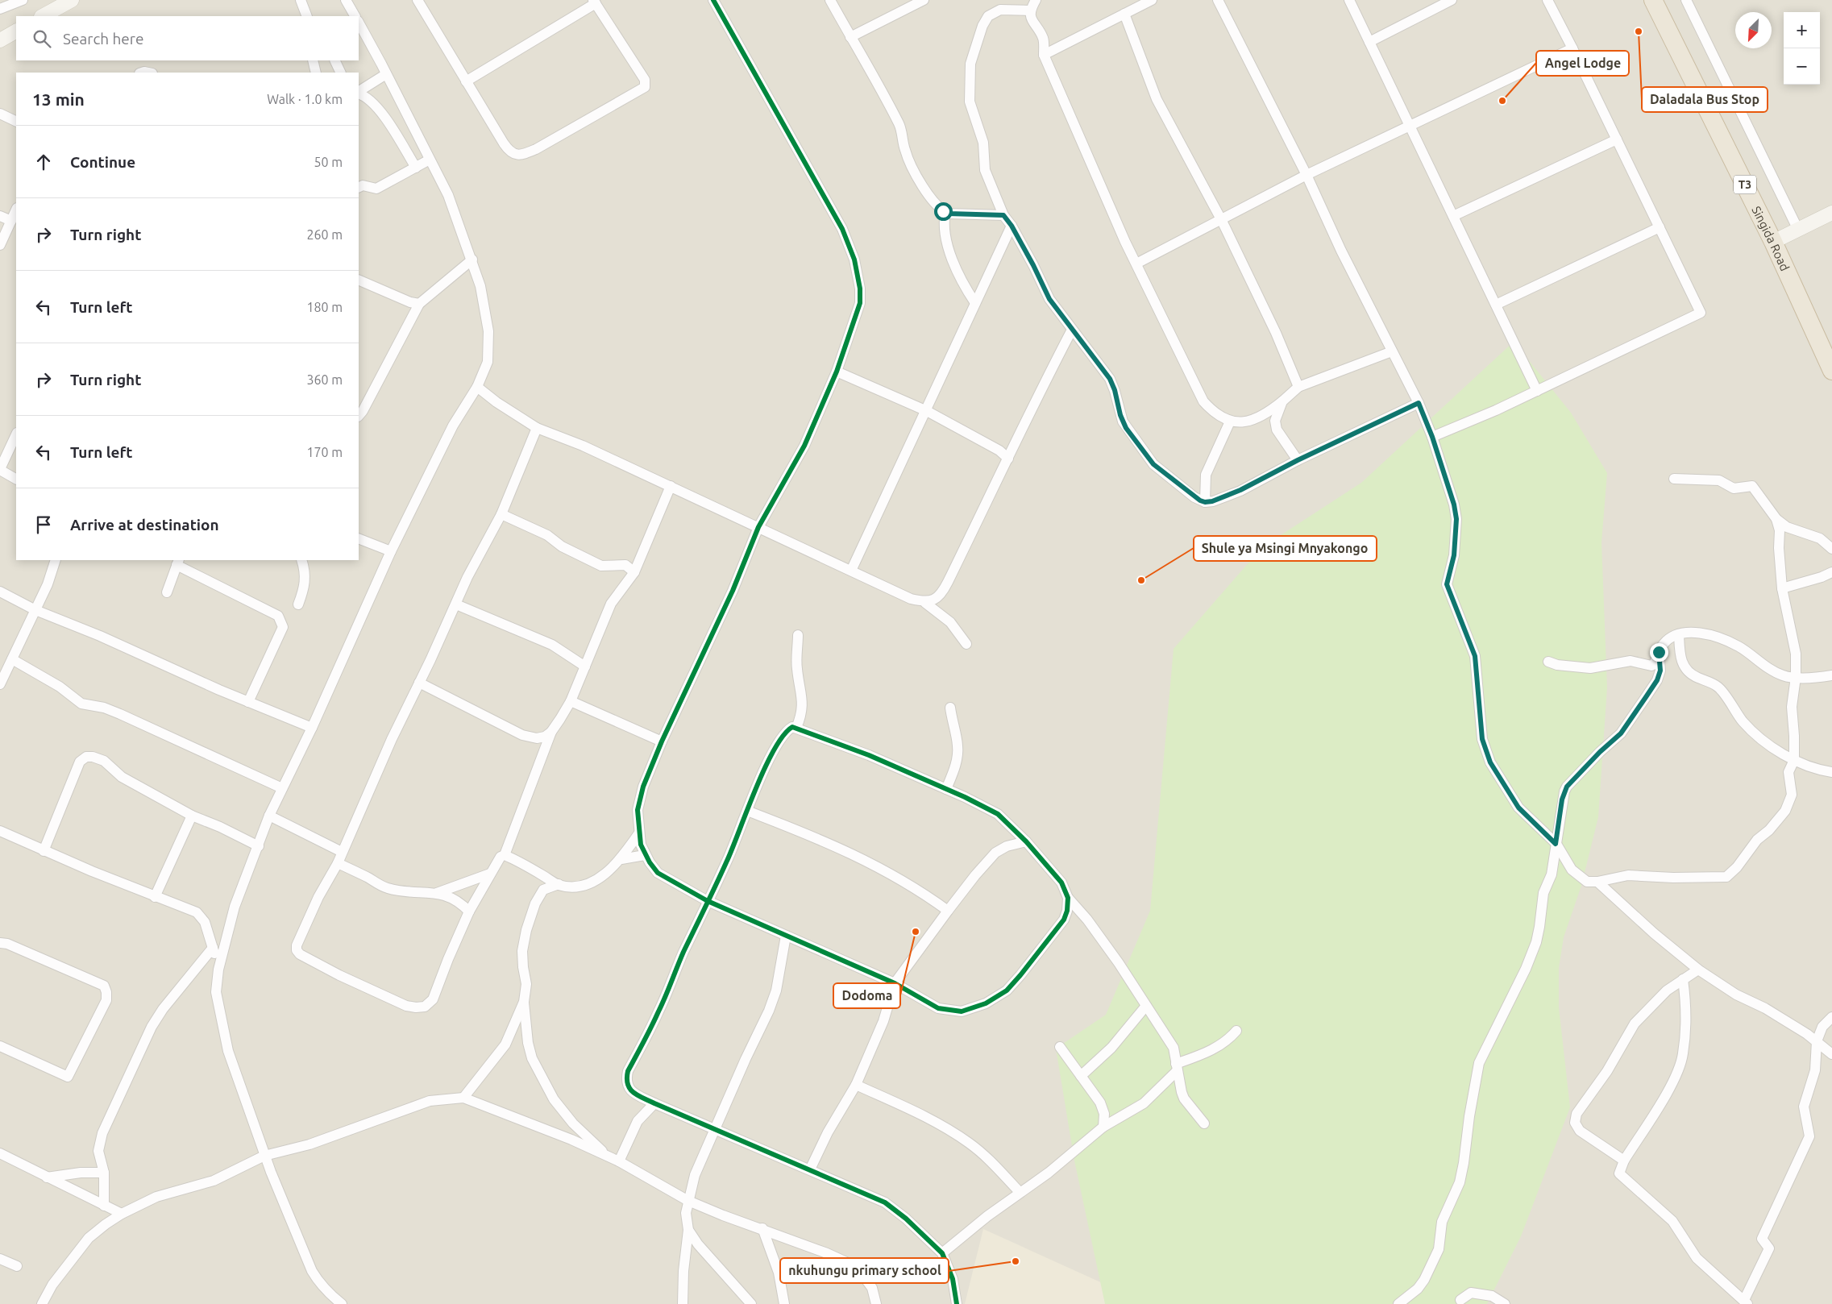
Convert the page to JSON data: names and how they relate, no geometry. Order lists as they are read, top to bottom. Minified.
{"streets":{"highway":["T3","Singida Road"]},"places":["Daladala Bus Stop","Angel Lodge","Shule ya Msingi Mnyakongo","Dodoma","nkuhungu primary school"],"north":"bottom left","page":{"map_buttons":["+","−"],"search":"Search here","heading":["13 min","Walk · 1.0 km"],"list":[["Continue","50 m"],["Turn right","260 m"],["Turn left","180 m"],["Turn right","360 m"],["Turn left","170 m"],"Arrive at destination"]}}
